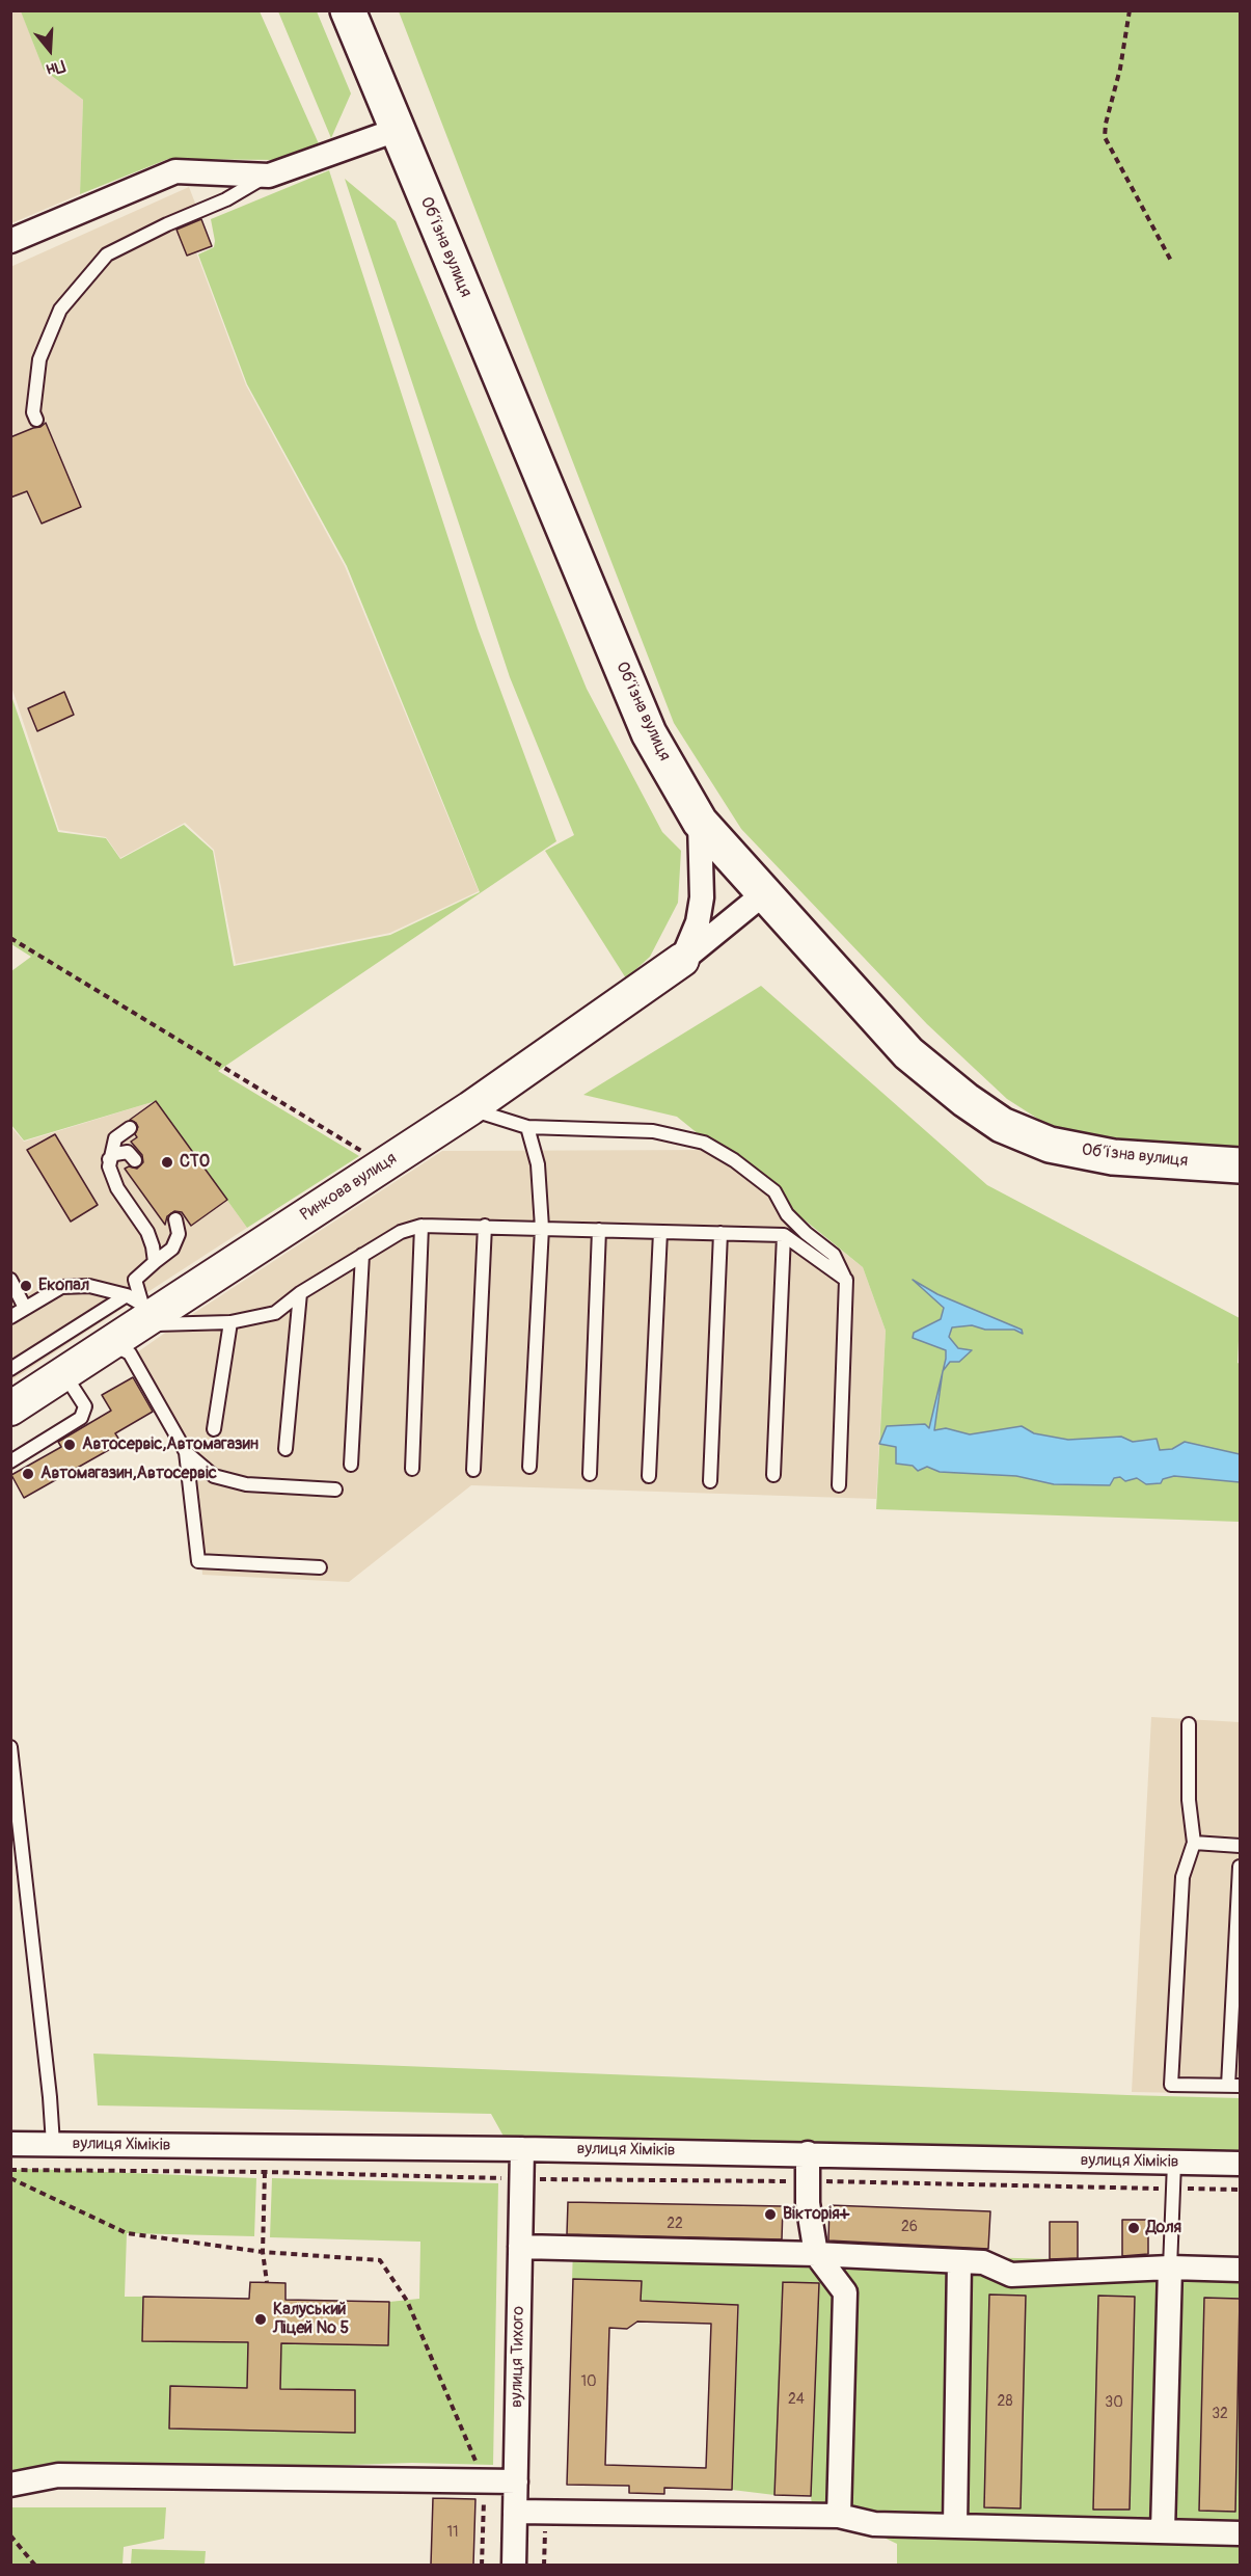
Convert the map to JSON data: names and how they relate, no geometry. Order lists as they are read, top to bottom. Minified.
{"streets":{"main road":["Обʼїзна вулиця","Ринкова вулиця"],"street":["вулиця Хіміків","вулиця Тихого"]},"crossings":[["Обʼїзна вулиця","Ринкова вулиця"],["вулиця Хіміків","вулиця Тихого"]],"places":["СТО","Екопал","Автосервіс,Автомагазин","Автомагазин,Автосервіс","Вікторія+","Доля","Калуський Ліцей № 5"],"house_numbers":["22","26","10","24","28","30","32","11"],"north":"bottom"}
